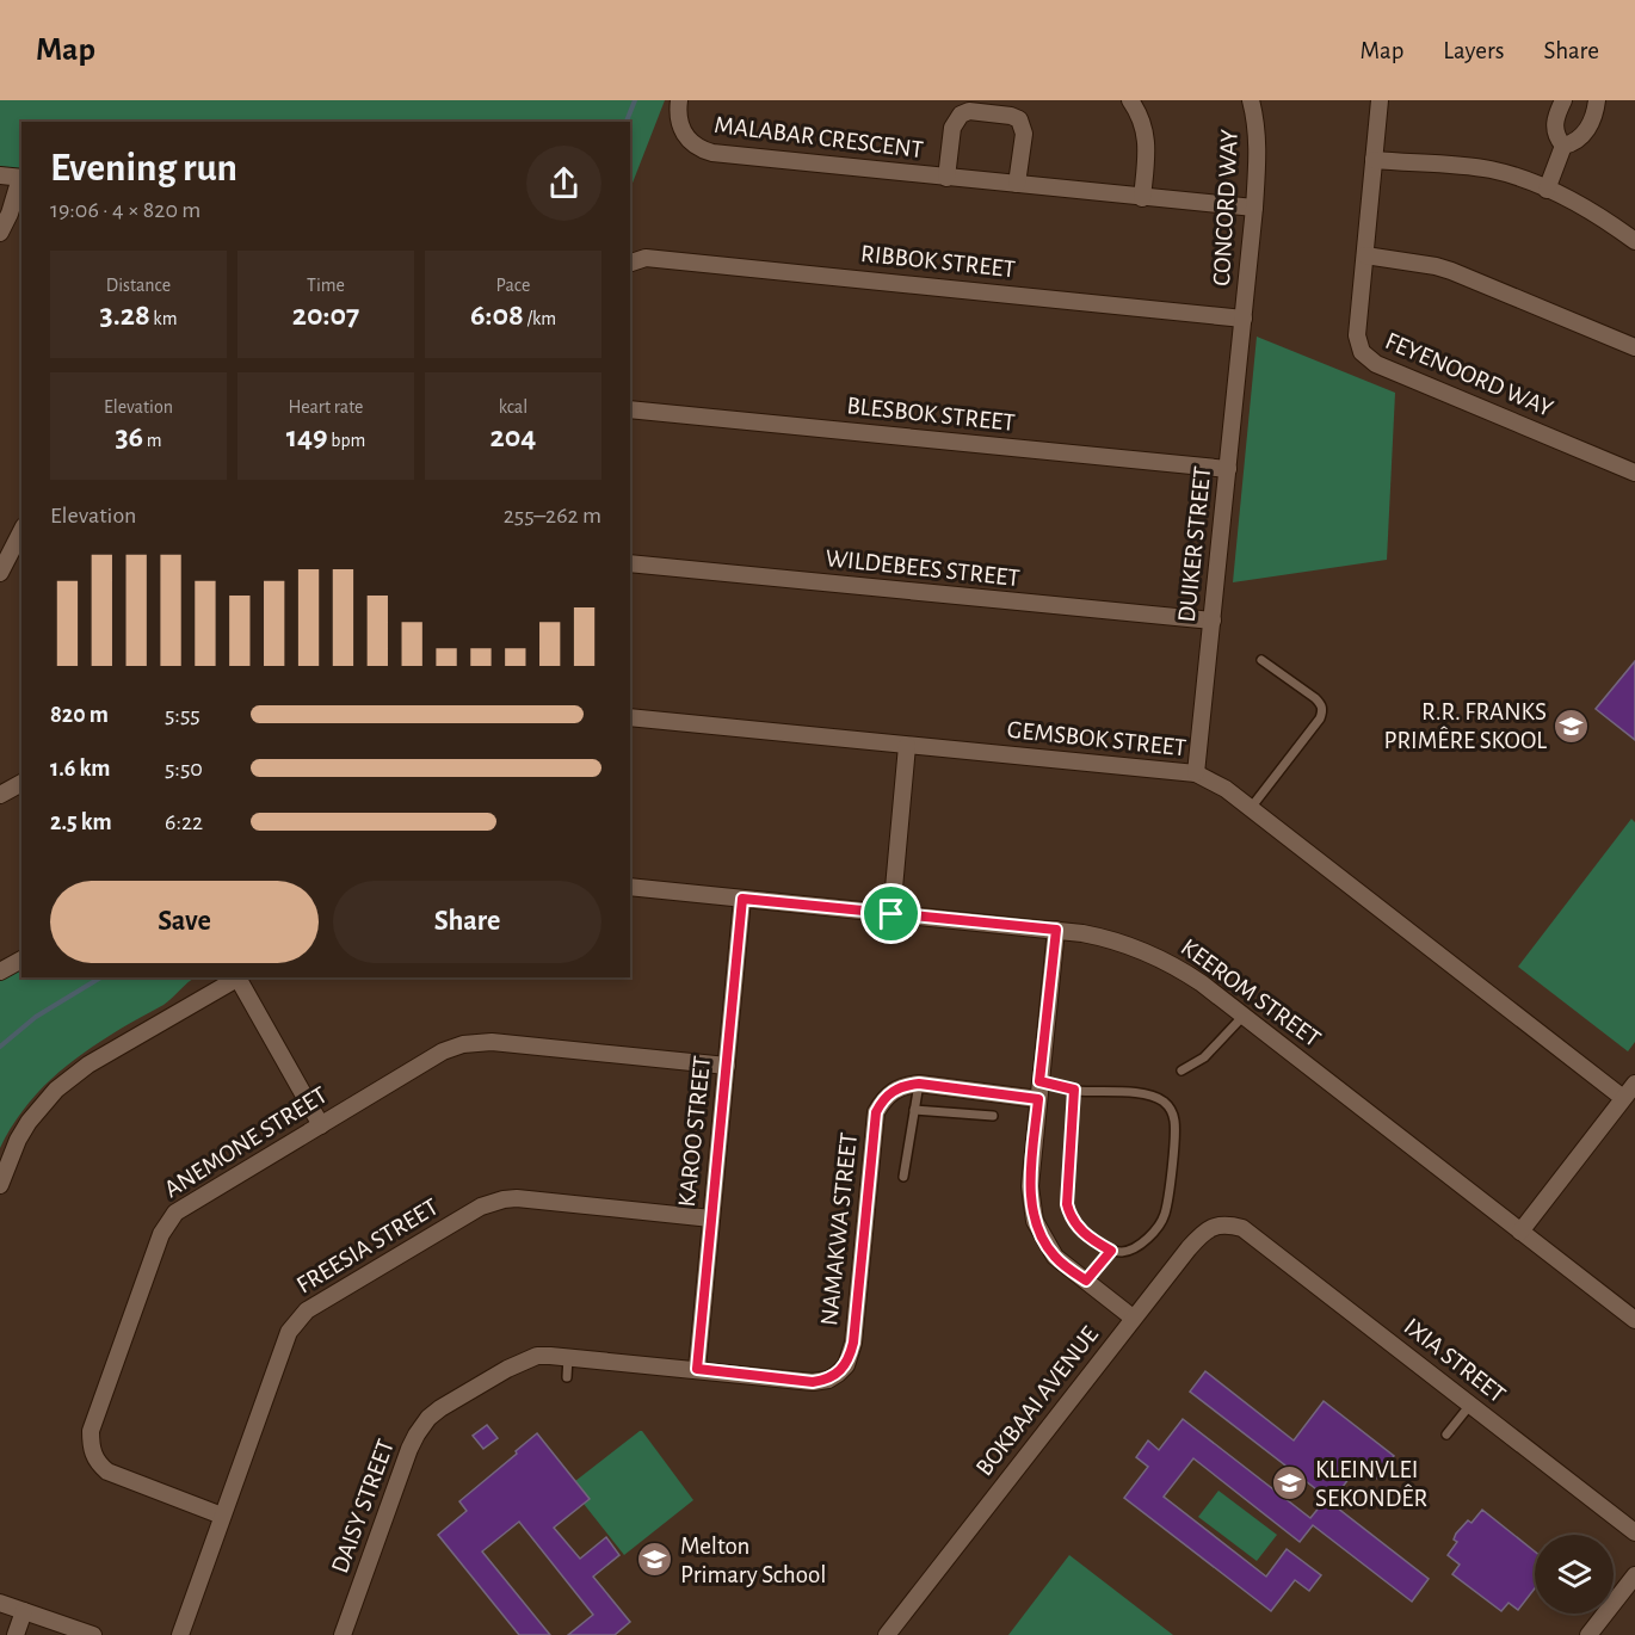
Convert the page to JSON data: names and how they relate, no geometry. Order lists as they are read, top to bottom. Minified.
{"streets":{"street":["MALABAR CRESCENT","CONCORD WAY","RIBBOK STREET","FEYENOORD WAY","BLESBOK STREET","DUIKER STREET","WILDEBEES STREET","GEMSBOK STREET","KEEROM STREET","KAROO STREET","ANEMONE STREET","NAMAKWA STREET","FREESIA STREET","IXIA STREET","BOKBAAI AVENUE","DAISY STREET"]},"crossings":[["MALABAR CRESCENT","CONCORD WAY"],["CONCORD WAY","RIBBOK STREET"],["CONCORD WAY","DUIKER STREET"],["RIBBOK STREET","DUIKER STREET"],["BLESBOK STREET","DUIKER STREET"],["DUIKER STREET","WILDEBEES STREET"],["DUIKER STREET","GEMSBOK STREET"],["KEEROM STREET","KAROO STREET"],["KAROO STREET","ANEMONE STREET"],["KAROO STREET","FREESIA STREET"],["KAROO STREET","DAISY STREET"],["ANEMONE STREET","FREESIA STREET"],["NAMAKWA STREET","DAISY STREET"],["IXIA STREET","BOKBAAI AVENUE"]],"places":{"school or university":["R.R. FRANKS PRIMÊRE SKOOL","KLEINVLEI SEKONDÊR","Melton Primary School"]},"page":{"header":"Map","nav":["Map","Layers","Share"],"heading":["Evening run","19:06 · 4 × 820 m"],"stats":[["Distance","3.28 km"],["Time","20:07"],["Pace","6:08 /km"],["Elevation","36 m"],["Heart rate","149 bpm"],["kcal","204"]],"chart":["Elevation","255–262 m"],"list":[{"name":"820 m","note":"5:55"},{"name":"1.6 km","note":"5:50"},{"name":"2.5 km","note":"6:22"}],"buttons":["Save","Share"]}}
